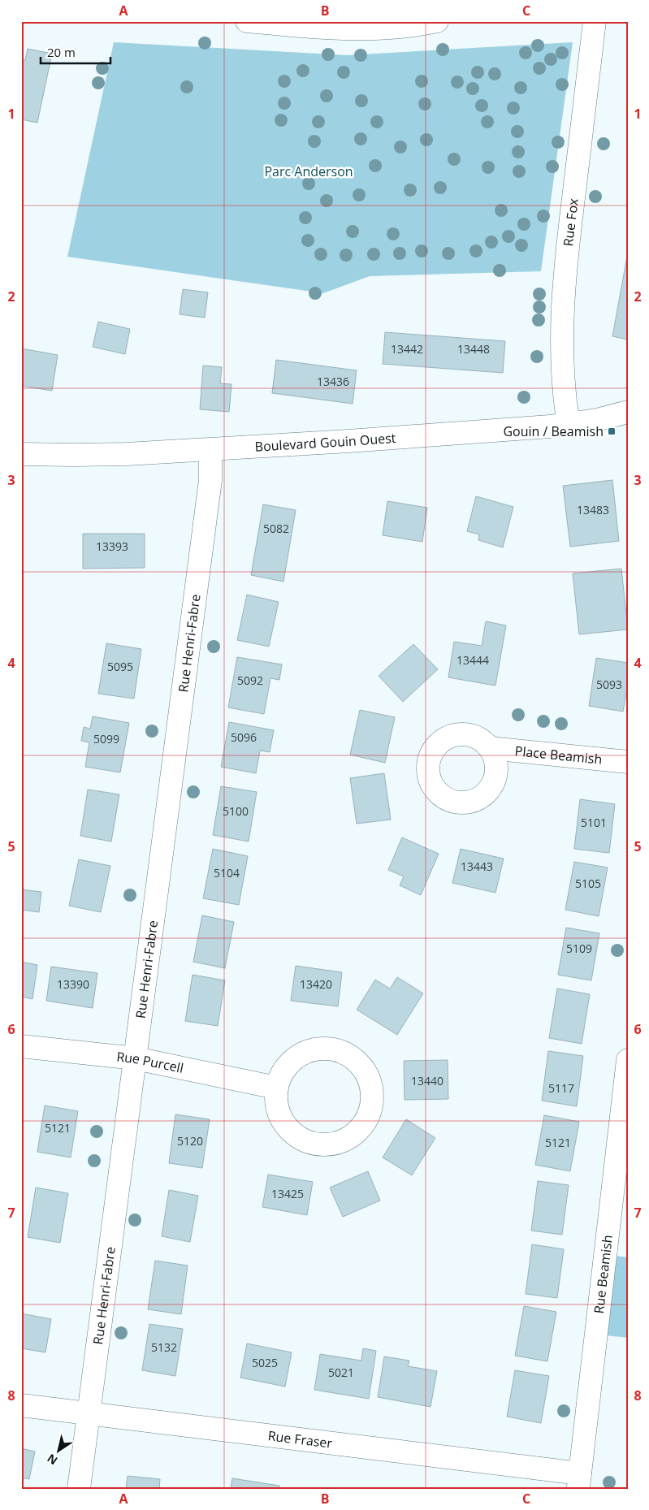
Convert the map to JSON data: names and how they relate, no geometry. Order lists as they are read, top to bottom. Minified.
{"streets":{"street":["Rue Fox","Boulevard Gouin Ouest","Rue Henri-Fabre","Place Beamish","Rue Purcell","Rue Beamish","Rue Fraser"]},"crossings":[["Rue Fox","Boulevard Gouin Ouest"],["Boulevard Gouin Ouest","Rue Henri-Fabre"],["Rue Henri-Fabre","Rue Purcell"],["Rue Henri-Fabre","Rue Fraser"],["Rue Beamish","Rue Fraser"]],"parks":["Parc Anderson"],"places":{"transit":["Gouin / Beamish"]},"house_numbers":["13442","13448","13436","13483","5082","13393","13444","5095","5092","5093","5096","5099","5100","5101","13443","5104","5105","5109","13390","13420","13440","5117","5121","5120","5121","13425","5132","5025","5021"],"scale_bar":"20 m","north":"bottom left","grid":{"columns":["A","B","C"],"rows":["1","2","3","4","5","6","7","8"]}}
